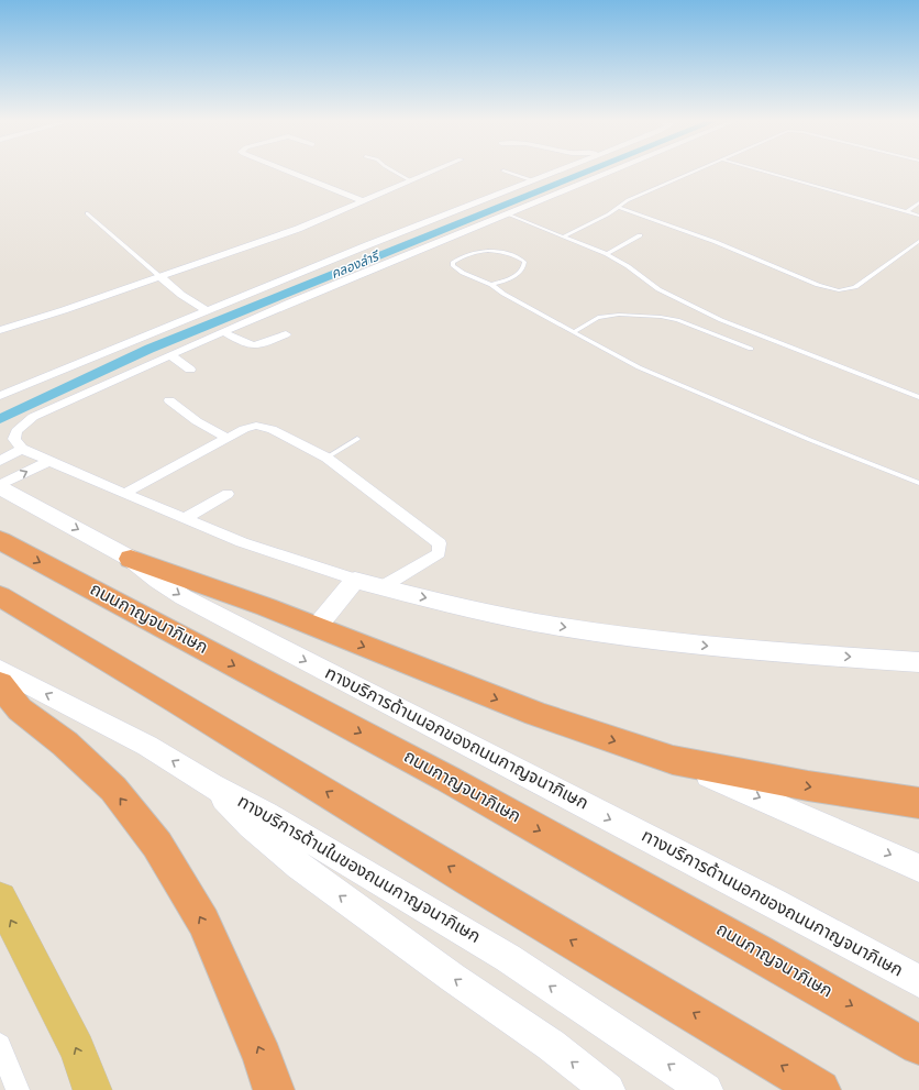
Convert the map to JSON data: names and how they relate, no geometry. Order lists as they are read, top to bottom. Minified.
{"streets":{"highway":["ถนนกาญจนาภิเษก"],"main road":["ทางบริการด้านนอกของถนนกาญจนาภิเษก","ทางบริการด้านในของถนนกาญจนาภิเษก"]},"water":["คลองลำรี"]}
